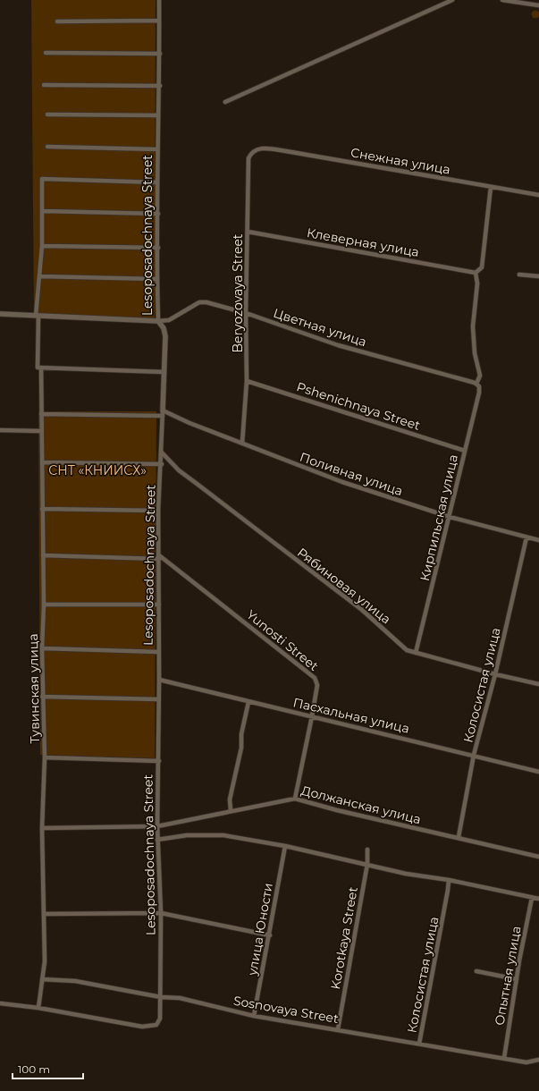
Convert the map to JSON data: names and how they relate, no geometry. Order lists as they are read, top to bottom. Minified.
{"streets":{"street":["Снежная улица","Lesoposadochnaya Street","Клеверная улица","Beryozovaya Street","Цветная улица","Pshenichnaya Street","Поливная улица","Кирпильская улица","Рябиновая улица","Yunosti Street","Колосистая улица","Тувинская улица","Пасхальная улица","Должанская улица","улица Юности","Korotkaya Street","Опытная улица","Sosnovaya Street"]},"crossings":[["Снежная улица","Beryozovaya Street"],["Lesoposadochnaya Street","Цветная улица"],["Lesoposadochnaya Street","Поливная улица"],["Lesoposadochnaya Street","Рябиновая улица"],["Lesoposadochnaya Street","Yunosti Street"],["Lesoposadochnaya Street","Тувинская улица"],["Lesoposadochnaya Street","Пасхальная улица"],["Lesoposadochnaya Street","Должанская улица"],["Lesoposadochnaya Street","Sosnovaya Street"],["Клеверная улица","Beryozovaya Street"],["Клеверная улица","Кирпильская улица"],["Beryozovaya Street","Цветная улица"],["Beryozovaya Street","Pshenichnaya Street"],["Beryozovaya Street","Поливная улица"],["Цветная улица","Кирпильская улица"],["Pshenichnaya Street","Кирпильская улица"],["Поливная улица","Кирпильская улица"],["Поливная улица","Колосистая улица"],["Кирпильская улица","Рябиновая улица"],["Рябиновая улица","Колосистая улица"],["Yunosti Street","Пасхальная улица"],["Yunosti Street","Должанская улица"],["Колосистая улица","Пасхальная улица"],["Колосистая улица","Должанская улица"],["Колосистая улица","Sosnovaya Street"],["Тувинская улица","Должанская улица"],["Тувинская улица","Sosnovaya Street"],["улица Юности","Sosnovaya Street"],["Korotkaya Street","Sosnovaya Street"],["Опытная улица","Sosnovaya Street"]],"parks":["СНТ «КНИИСХ»"],"scale_bar":"100 m"}
